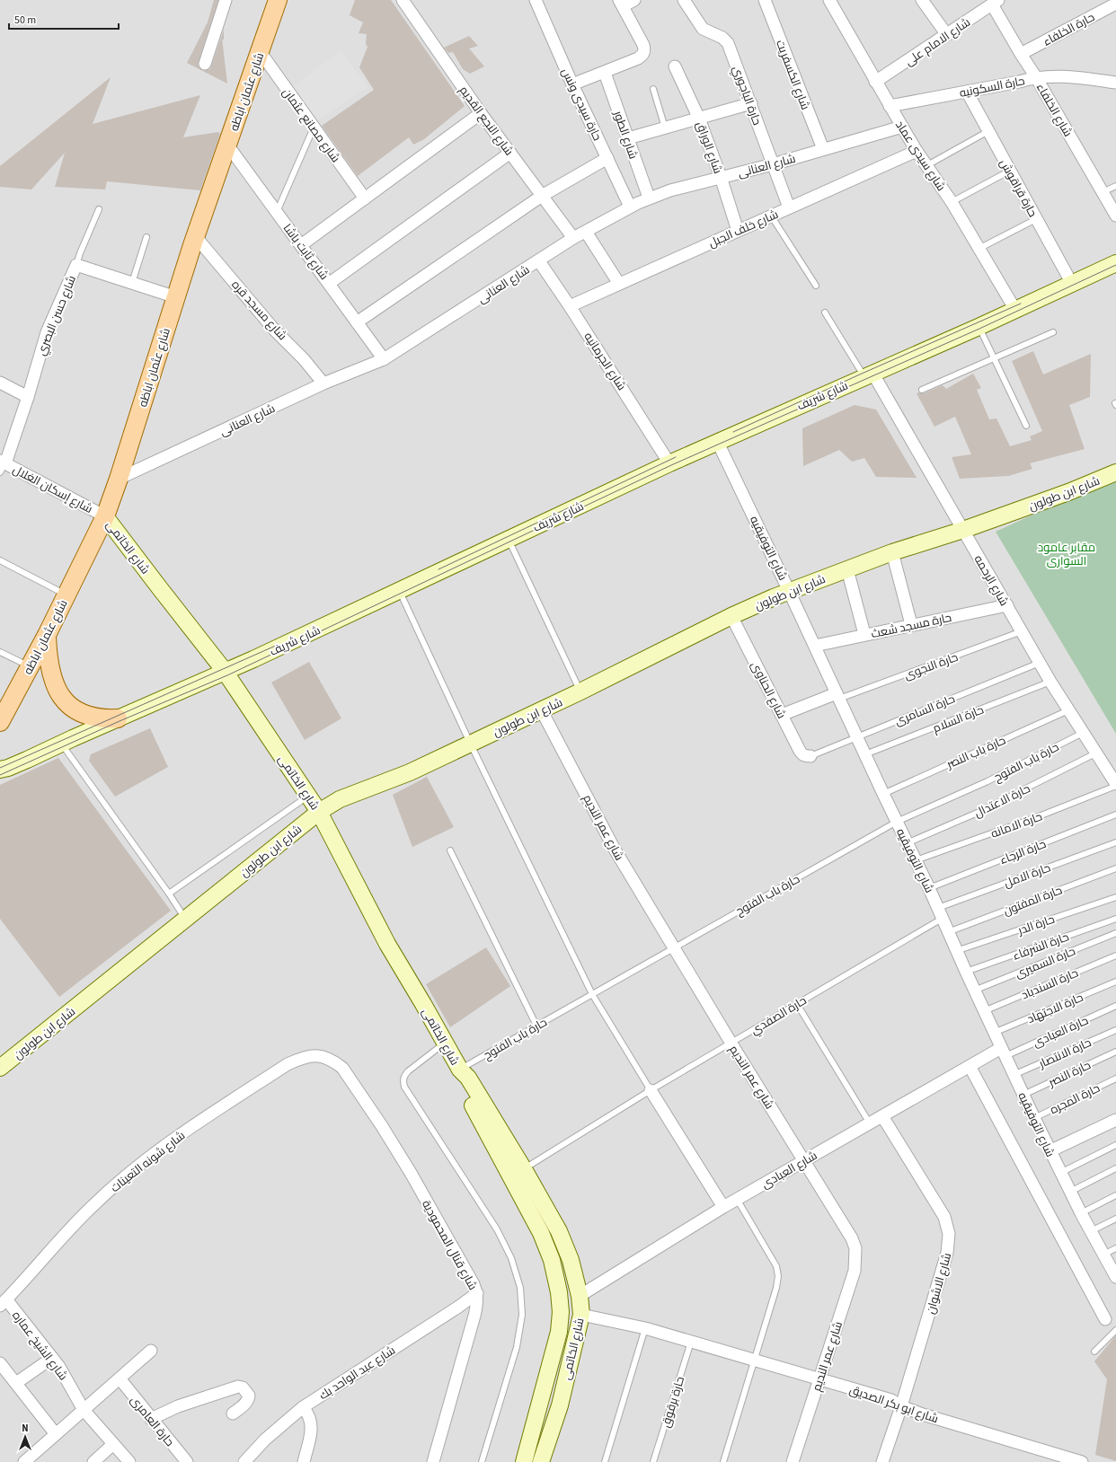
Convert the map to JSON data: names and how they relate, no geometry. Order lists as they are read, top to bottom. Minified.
{"streets":{"main road":["شارع عثمان اباظه","شارع شريف","شارع ابن طولون","شارع الخاتمى"],"street":["حارة الخلفاء","شارع الامام على","شارع الكسفريت","حارة السكونيه","حارة الباجوري","حارة سيدى ونس","شارع الخلفاء","شارع النجع القديم","شارع مصانع عثمان","شارع الطور","شارع الوراق","شارع سيدى عماد","شارع العنانى","حارة قراقوش","شارع خلف الجبل","شارع ثابت باشا","شارع مسجد قره","شارع حسن البصري","شارع الجرمانيه","شارع إسكان الغلال","شارع التوفيقيه","شارع الرحمه","حارة مسجد شعث","حارة النجوى","شارع الحناوى","شارع عمر النديم","شارع شونه التعينات","شارع العبادى","شارع قنال المحمودية","شارع الاشوان","شارع الشيخ عماره","شارع عبد الواحد بك","شارع ابو بكر الصديق","حارة العامرى"],"lane":["حارة السامرى","حارة السلام","حارة باب النصر","حارة باب الفتوح","حارة الاعتدال","حارة الامانه","حارة الرجاء","حارة الامل","حارة المفتون","حارة الدر","حارة الشرفاء","حارة السميرى","حارة السندباد","حارة الاجتهاد","حارة الصفدي","حارة العبادى","حارة الانتصار","حارة النصر","حارة المجره","حارة برقوق"]},"crossings":[["حارة الخلفاء","شارع الخلفاء"],["شارع الامام على","شارع الخلفاء"],["شارع الامام على","شارع سيدى عماد"],["شارع الكسفريت","شارع العنانى"],["حارة السكونيه","شارع الخلفاء"],["حارة السكونيه","شارع سيدى عماد"],["حارة السكونيه","حارة قراقوش"],["شارع عثمان اباظه","شارع مصانع عثمان"],["شارع عثمان اباظه","شارع العنانى"],["شارع عثمان اباظه","شارع ثابت باشا"],["شارع عثمان اباظه","شارع مسجد قره"],["شارع عثمان اباظه","شارع إسكان الغلال"],["شارع عثمان اباظه","شارع الخاتمى"],["حارة الباجوري","شارع العنانى"],["حارة الباجوري","شارع خلف الجبل"],["حارة سيدى ونس","شارع العنانى"],["شارع النجع القديم","شارع العنانى"],["شارع الطور","شارع العنانى"],["شارع الوراق","شارع العنانى"],["شارع الوراق","شارع خلف الجبل"],["شارع سيدى عماد","شارع العنانى"],["شارع سيدى عماد","شارع خلف الجبل"],["شارع سيدى عماد","شارع شريف"],["شارع العنانى","شارع ثابت باشا"],["شارع العنانى","شارع مسجد قره"],["شارع العنانى","شارع الجرمانيه"],["حارة قراقوش","شارع شريف"],["شارع خلف الجبل","شارع الجرمانيه"],["شارع حسن البصري","شارع إسكان الغلال"],["شارع الجرمانيه","شارع شريف"],["شارع شريف","شارع الخاتمى"],["شارع شريف","شارع التوفيقيه"],["شارع شريف","شارع الرحمه"],["شارع إسكان الغلال","شارع الخاتمى"],["شارع ابن طولون","شارع الخاتمى"],["شارع ابن طولون","شارع التوفيقيه"],["شارع ابن طولون","شارع الرحمه"],["شارع ابن طولون","شارع الحناوى"],["شارع ابن طولون","شارع عمر النديم"],["شارع الخاتمى","حارة باب الفتوح"],["شارع الخاتمى","حارة الصفدي"],["شارع الخاتمى","شارع العبادى"],["شارع الخاتمى","شارع ابو بكر الصديق"],["شارع التوفيقيه","حارة مسجد شعث"],["شارع التوفيقيه","حارة النجوى"],["شارع التوفيقيه","حارة السامرى"],["شارع التوفيقيه","حارة السلام"],["شارع التوفيقيه","حارة باب النصر"],["شارع التوفيقيه","حارة باب الفتوح"],["شارع التوفيقيه","حارة الاعتدال"],["شارع التوفيقيه","حارة الامانه"],["شارع التوفيقيه","حارة الرجاء"],["شارع التوفيقيه","حارة الامل"],["شارع التوفيقيه","حارة المفتون"],["شارع التوفيقيه","حارة الدر"],["شارع التوفيقيه","حارة الشرفاء"],["شارع التوفيقيه","حارة السميرى"],["شارع التوفيقيه","حارة السندباد"],["شارع التوفيقيه","حارة الاجتهاد"],["شارع التوفيقيه","حارة الصفدي"],["شارع التوفيقيه","حارة العبادى"],["شارع التوفيقيه","حارة الانتصار"],["شارع التوفيقيه","حارة النصر"],["شارع التوفيقيه","حارة المجره"],["شارع التوفيقيه","شارع العبادى"],["شارع الرحمه","حارة مسجد شعث"],["شارع الرحمه","حارة النجوى"],["شارع الرحمه","حارة السامرى"],["شارع الرحمه","حارة السلام"],["شارع الرحمه","حارة باب النصر"],["شارع الرحمه","حارة باب الفتوح"],["شارع الرحمه","حارة الاعتدال"],["شارع الرحمه","حارة الامانه"],["حارة النجوى","شارع الحناوى"],["شارع الحناوى","حارة السامرى"],["حارة باب الفتوح","شارع عمر النديم"],["شارع عمر النديم","حارة الصفدي"],["شارع عمر النديم","شارع العبادى"],["شارع عمر النديم","شارع ابو بكر الصديق"],["حارة الامل","حارة الصفدي"],["حارة العبادى","شارع العبادى"],["شارع شونه التعينات","شارع قنال المحمودية"],["شارع شونه التعينات","شارع الشيخ عماره"],["شارع العبادى","شارع الاشوان"],["شارع قنال المحمودية","شارع عبد الواحد بك"],["شارع الاشوان","شارع ابو بكر الصديق"],["حارة برقوق","شارع ابو بكر الصديق"]],"parks":["مقابر عامود السوارى"],"scale_bar":"50 m","north":"top"}
